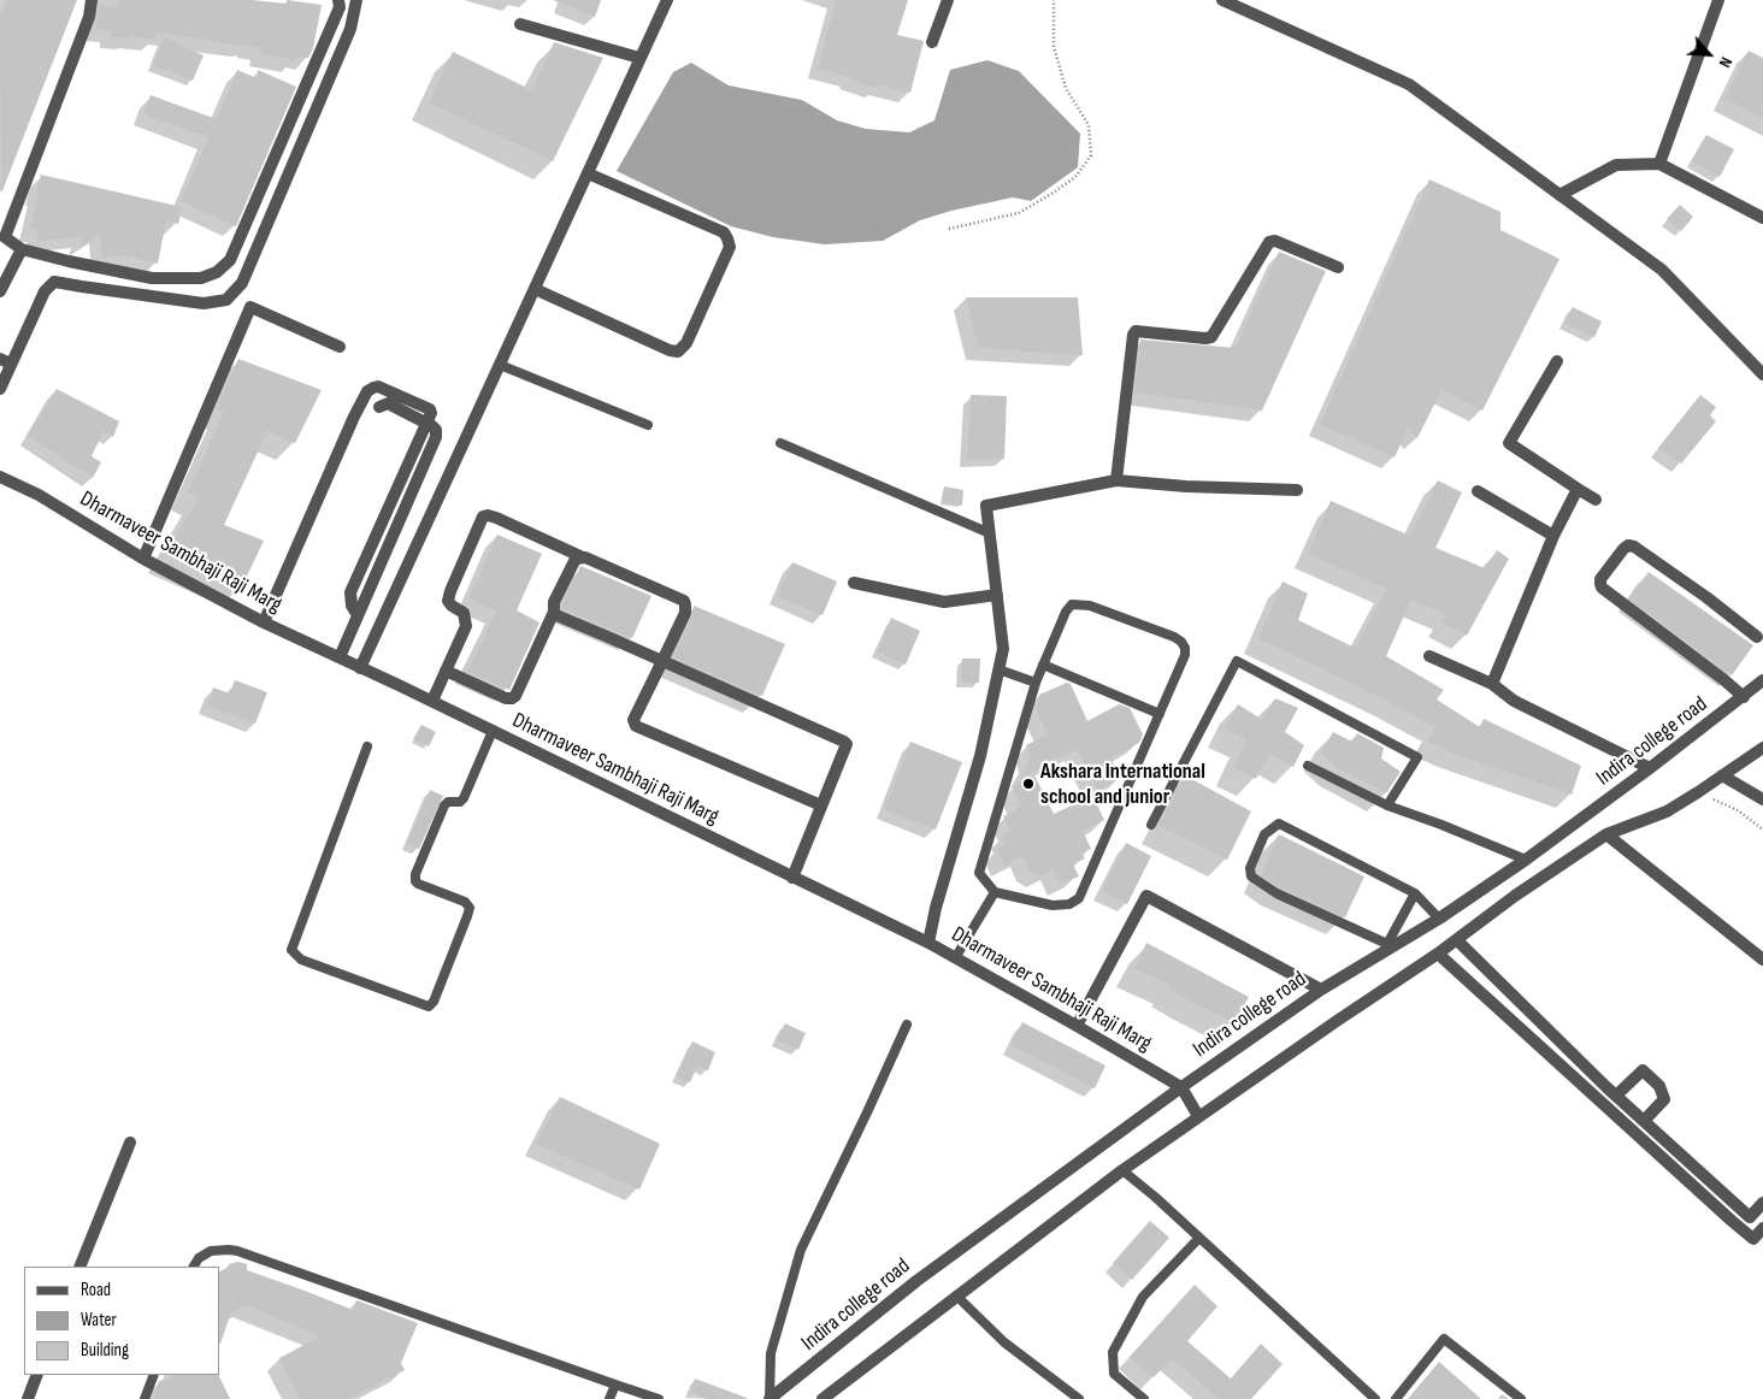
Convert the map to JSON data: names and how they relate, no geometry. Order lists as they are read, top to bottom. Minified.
{"streets":{"street":["Dharmaveer Sambhaji Raji Marg","Indira college road"]},"crossings":[["Dharmaveer Sambhaji Raji Marg","Indira college road"]],"places":["Akshara International school and junior"],"legend":["Road","Water","Building"],"north":"bottom right"}
